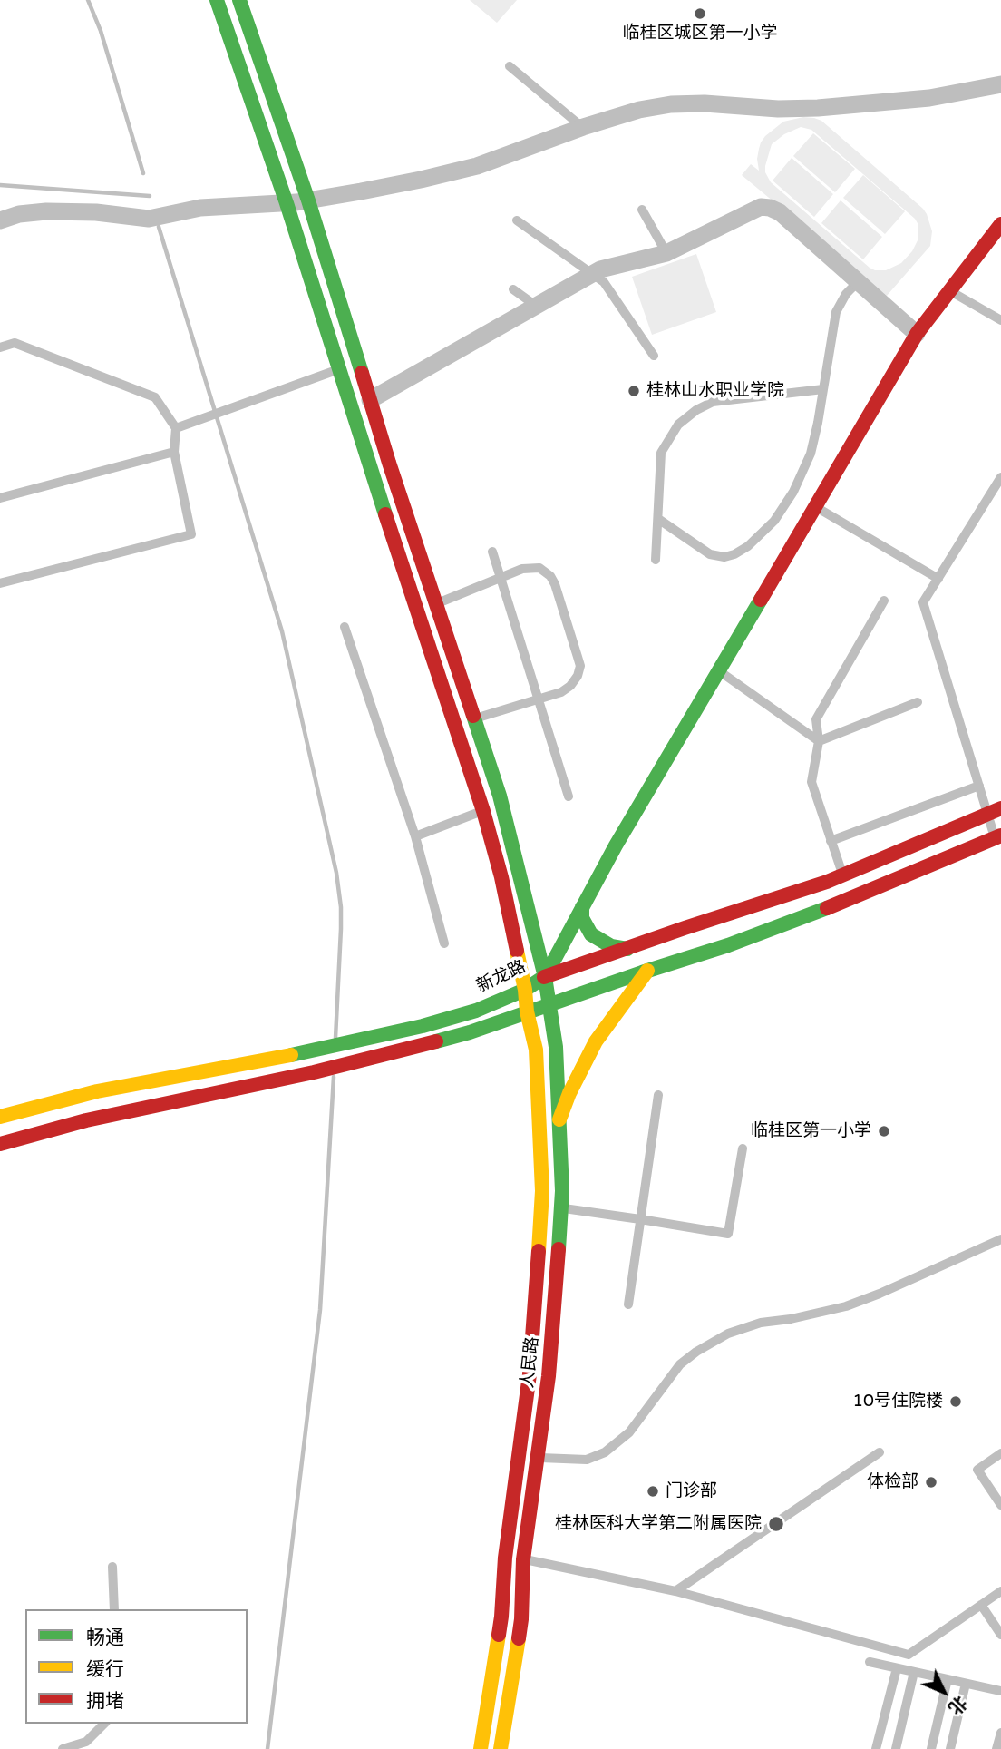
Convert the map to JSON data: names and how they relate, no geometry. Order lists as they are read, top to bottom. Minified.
{"streets":{"main road":["新龙路","人民路"]},"crossings":[["新龙路","人民路"]],"places":["临桂区城区第一小学","桂林山水职业学院","临桂区第一小学","10号住院楼","体检部","门诊部","桂林医科大学第二附属医院"],"legend":["畅通","缓行","拥堵"],"north":"bottom right"}
